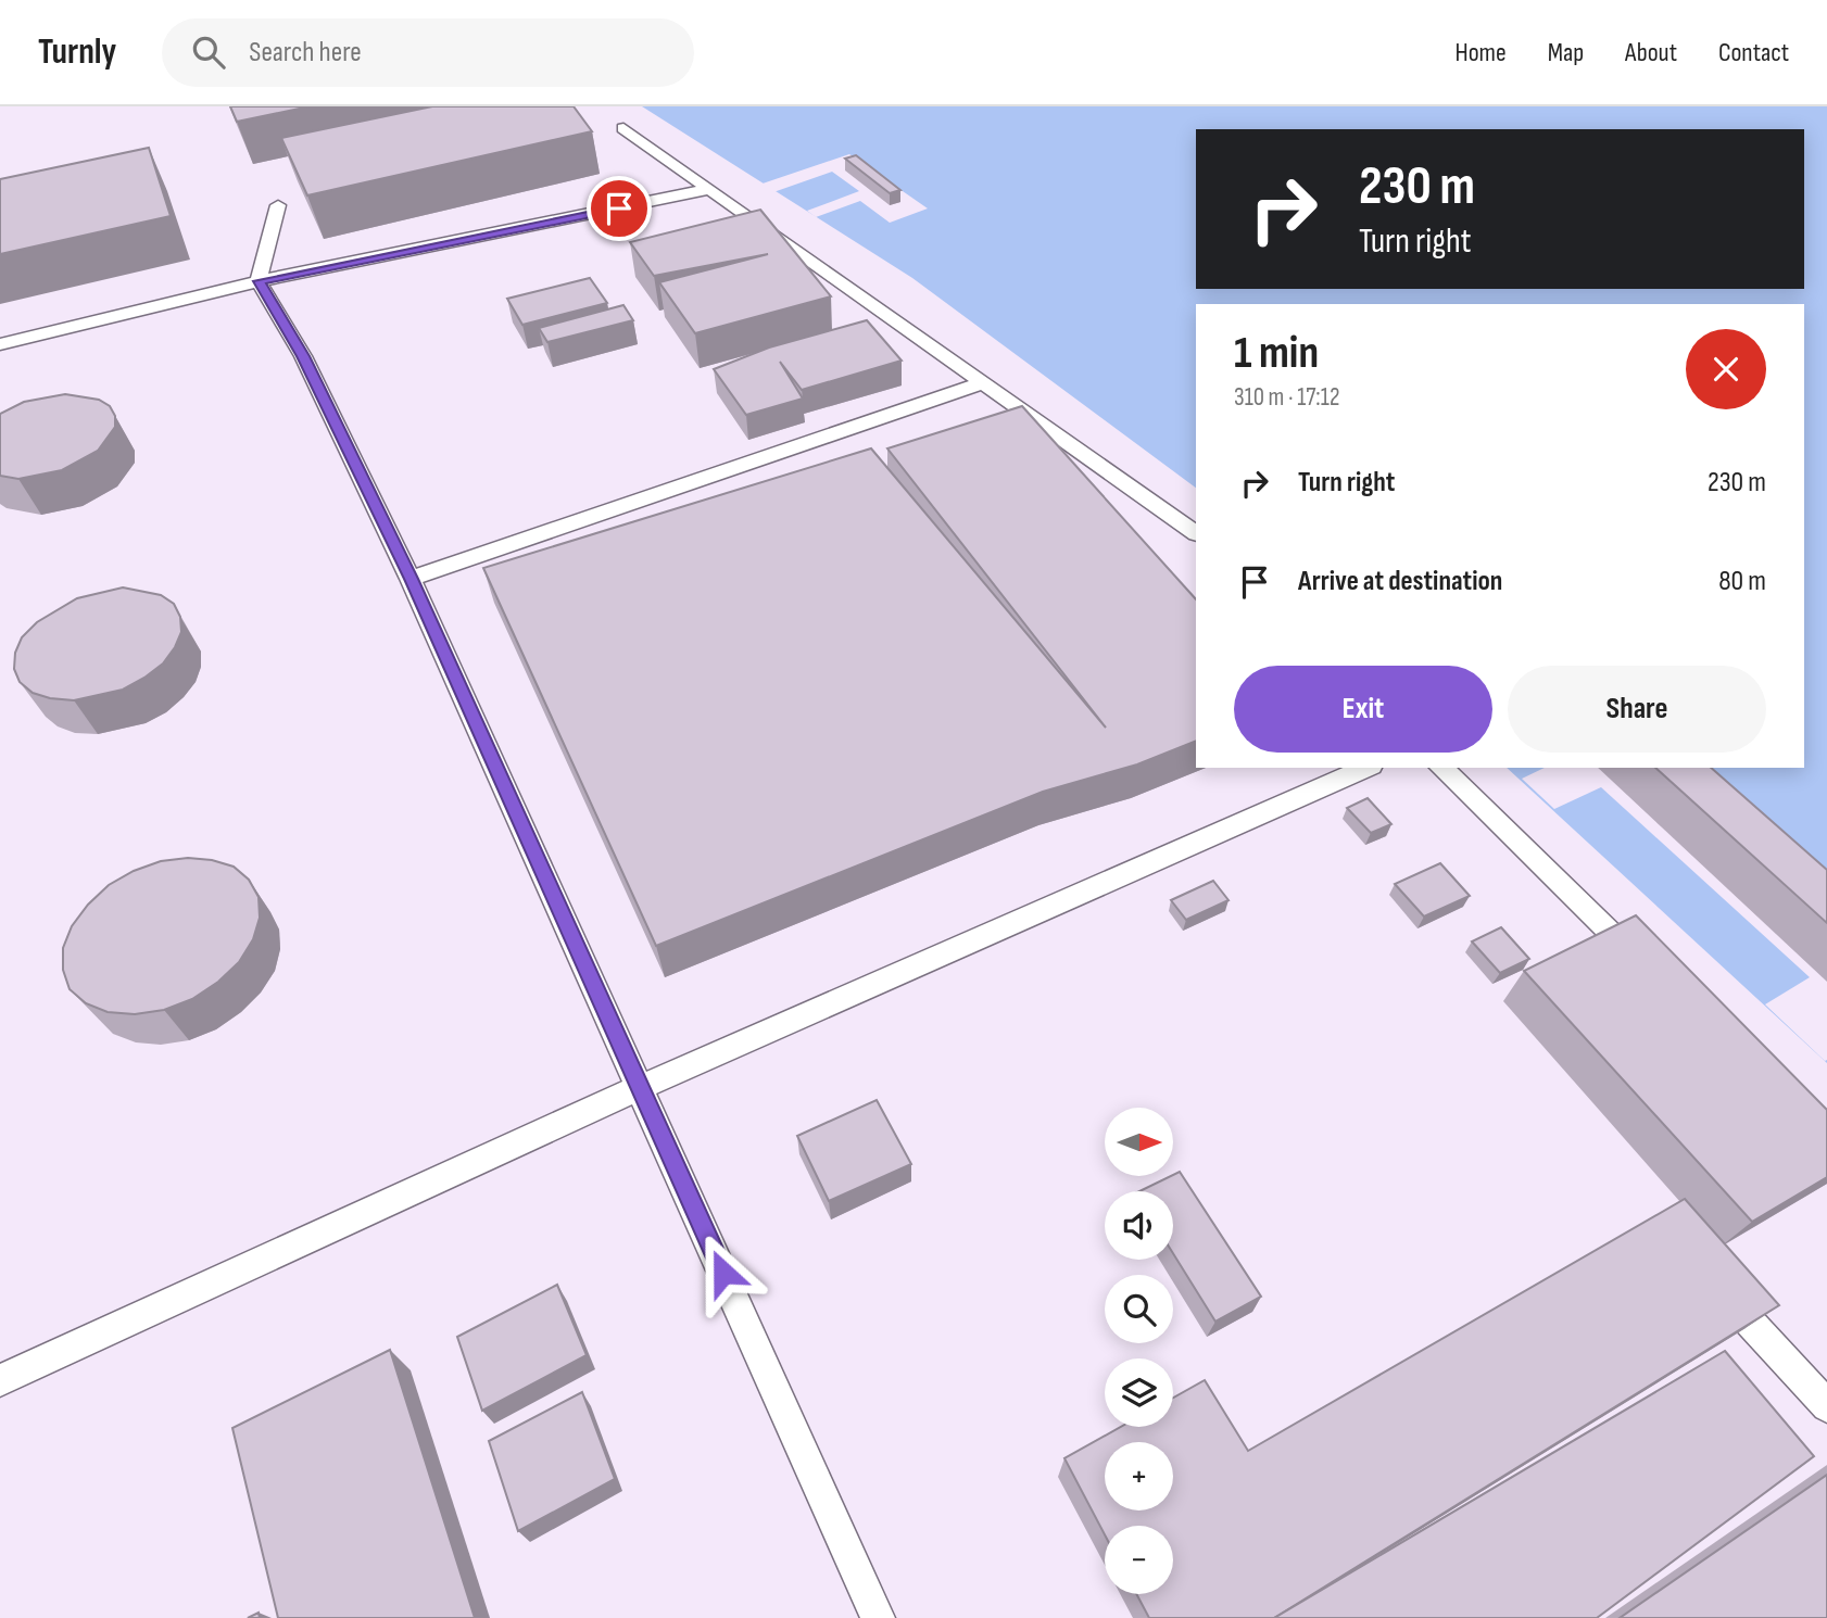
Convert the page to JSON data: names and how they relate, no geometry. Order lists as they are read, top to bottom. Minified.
{"north":"right","page":{"header":"Turnly","search":"Search here","nav":["Home","Map","About","Contact"],"turn":["230 m","Turn right"],"heading":["1 min","310 m · 17:12"],"list":[{"name":"Turn right","value":"230 m"},{"name":"Arrive at destination","value":"80 m"}],"buttons":["Exit","Share"],"map_buttons":["+","−"]}}
